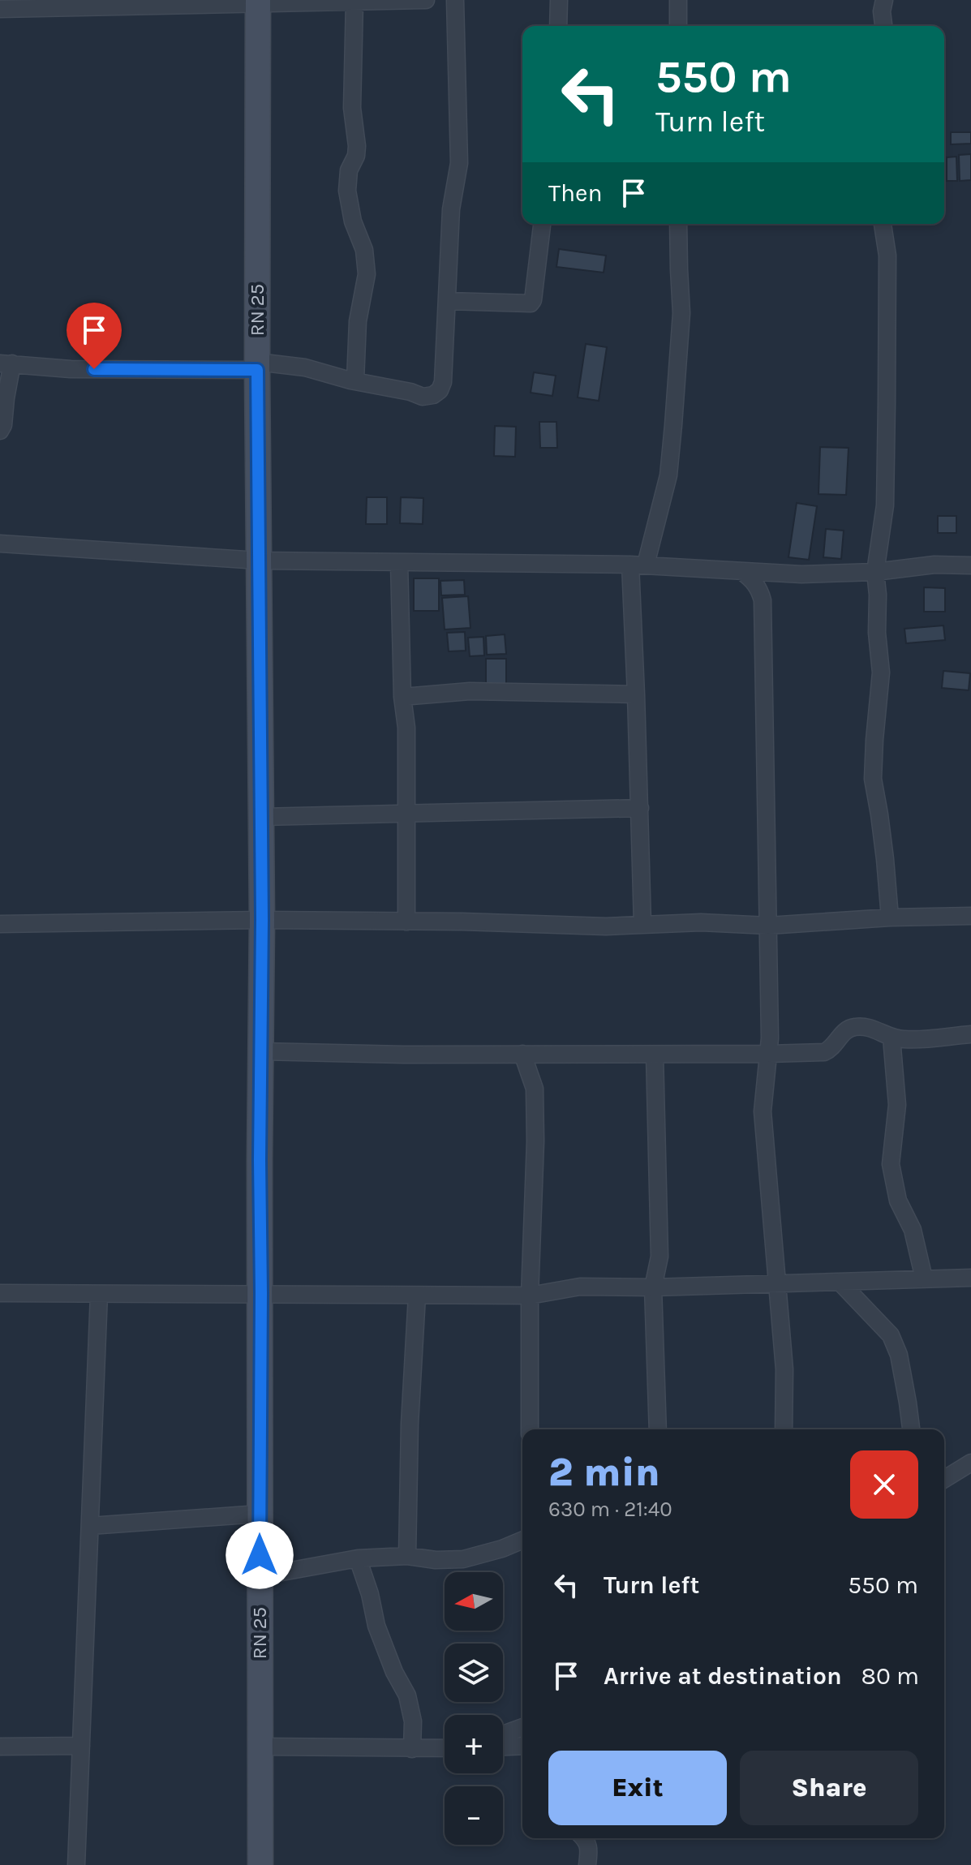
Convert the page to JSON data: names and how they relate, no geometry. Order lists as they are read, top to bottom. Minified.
{"streets":{"main road":["RN 25"]},"north":"left","page":{"turn":["550 m","Turn left"],"then":"Then","heading":["2 min","630 m · 21:40"],"list":[{"name":"Turn left","value":"550 m"},{"name":"Arrive at destination","value":"80 m"}],"map_buttons":["+","−"],"buttons":["Exit","Share"]}}
